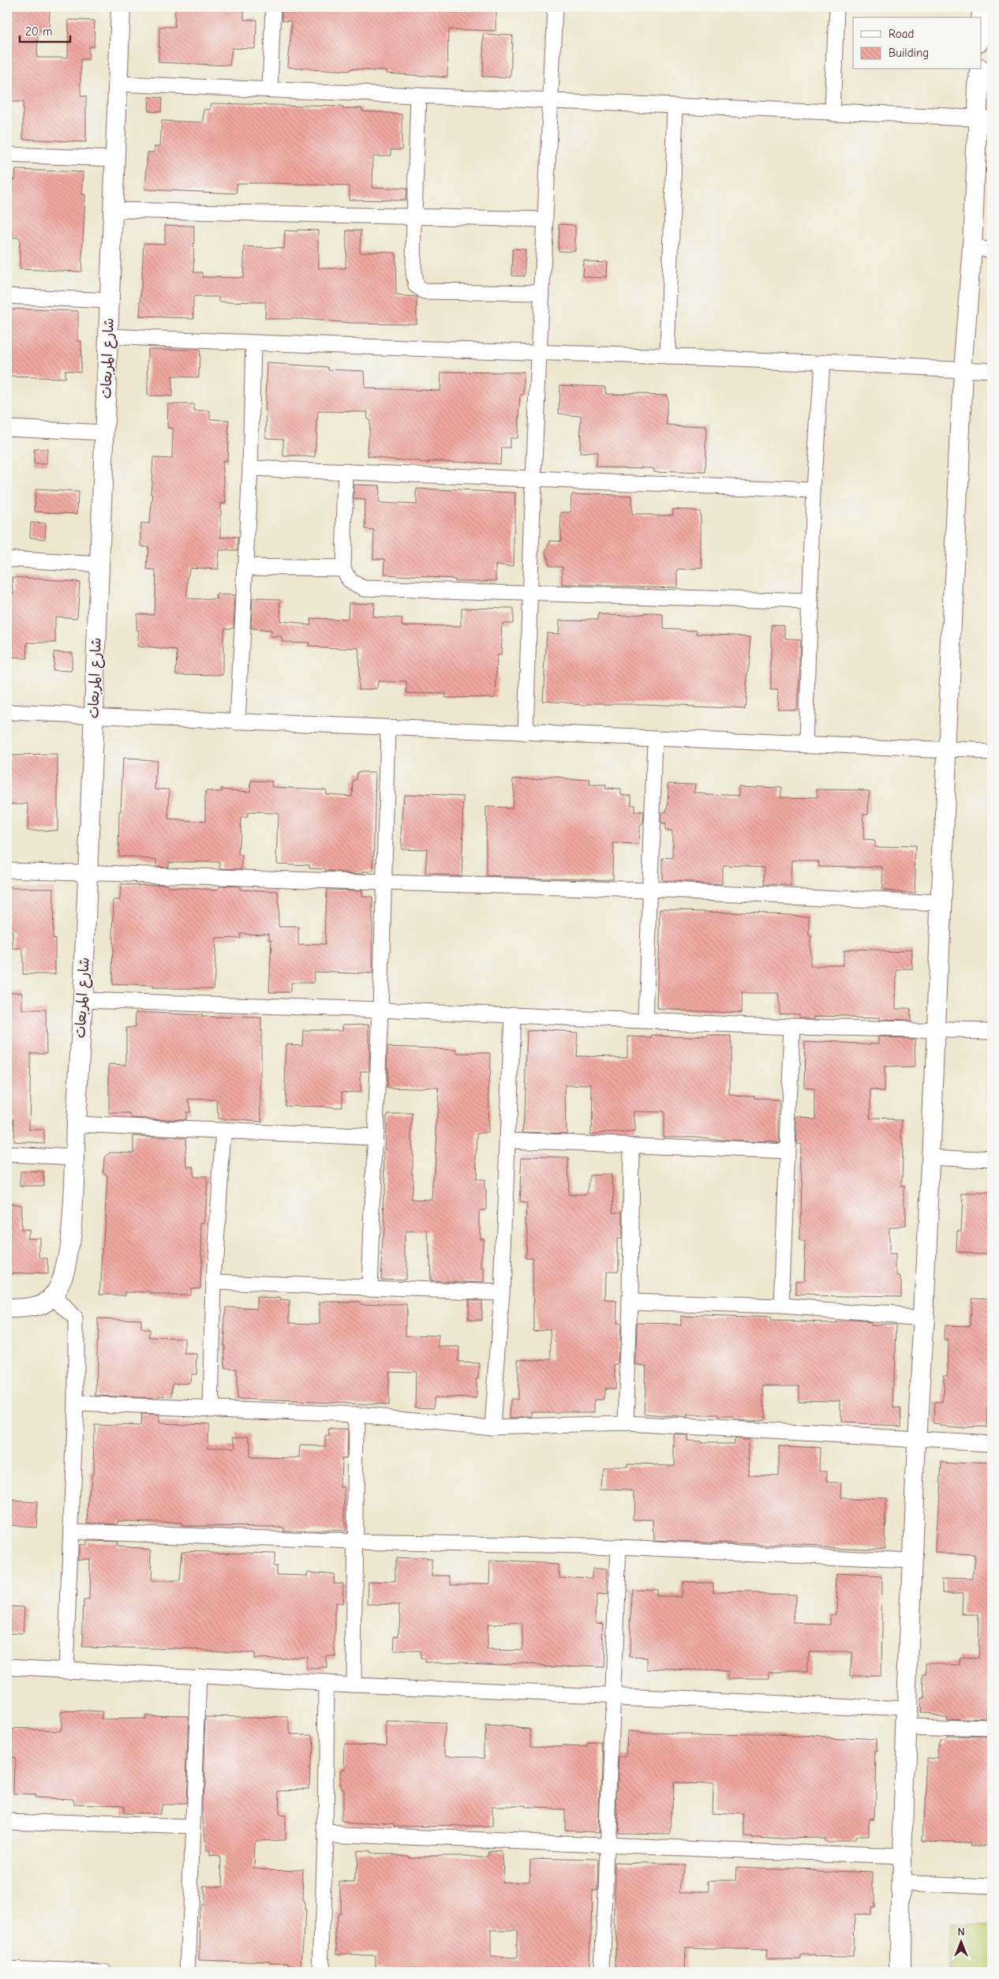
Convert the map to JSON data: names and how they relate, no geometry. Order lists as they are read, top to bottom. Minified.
{"streets":{"street":["شارع المربعات"]},"legend":["Road","Building"],"scale_bar":"20 m","north":"top"}
